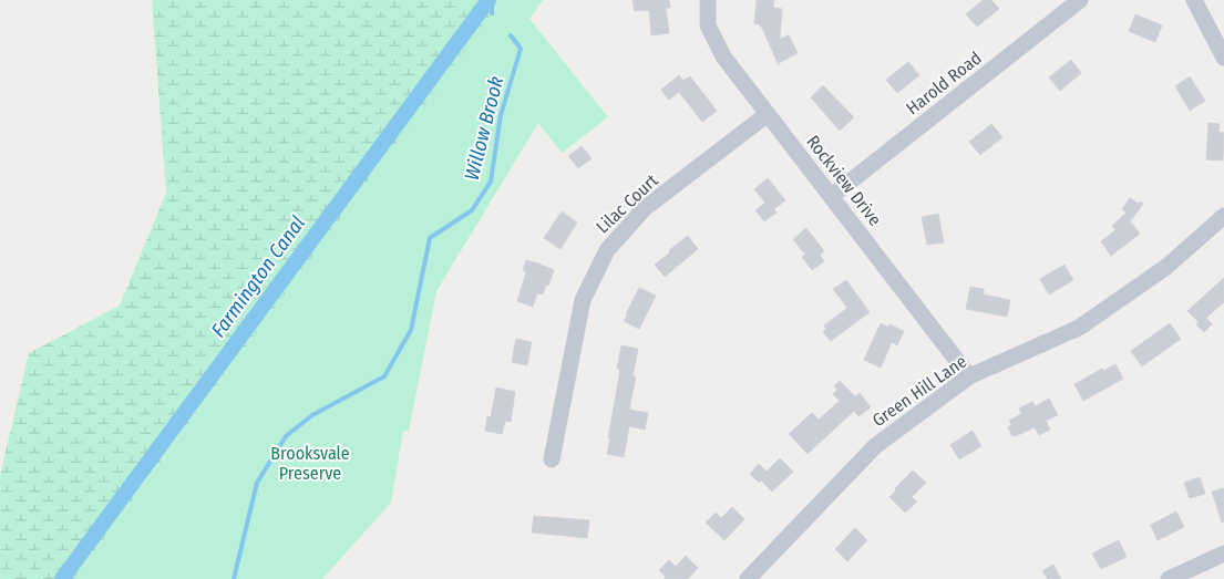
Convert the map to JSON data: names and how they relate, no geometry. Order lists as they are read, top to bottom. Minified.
{"streets":{"street":["Harold Road","Rockview Drive","Lilac Court","Green Hill Lane"]},"crossings":[["Harold Road","Rockview Drive"],["Rockview Drive","Lilac Court"],["Rockview Drive","Green Hill Lane"]],"water":["Willow Brook","Farmington Canal"],"parks":["Brooksvale Preserve"]}
